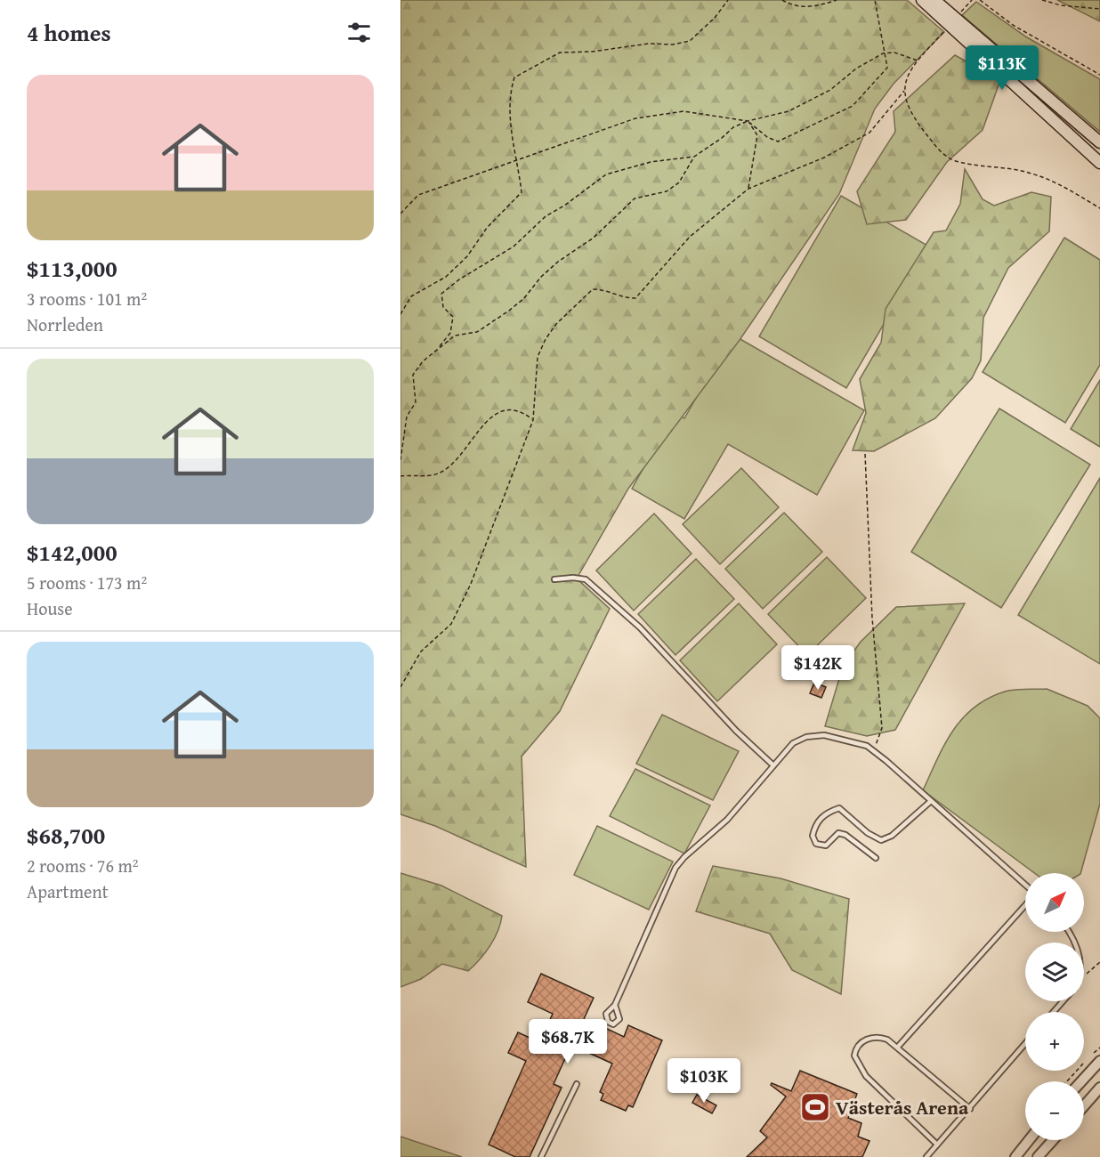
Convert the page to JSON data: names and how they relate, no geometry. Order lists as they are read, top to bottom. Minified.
{"places":{"sports":["Västerås Arena"]},"north":"top right","page":{"heading":"4 homes","price":["$113K","$142K","$68.7K","$103K"],"list":[{"name":"$113,000","note":"3 rooms · 101 m² · Norrleden"},{"name":"$142,000","note":"5 rooms · 173 m² · House"},{"name":"$68,700","note":"2 rooms · 76 m² · Apartment"}],"map_buttons":["+","−"]}}
